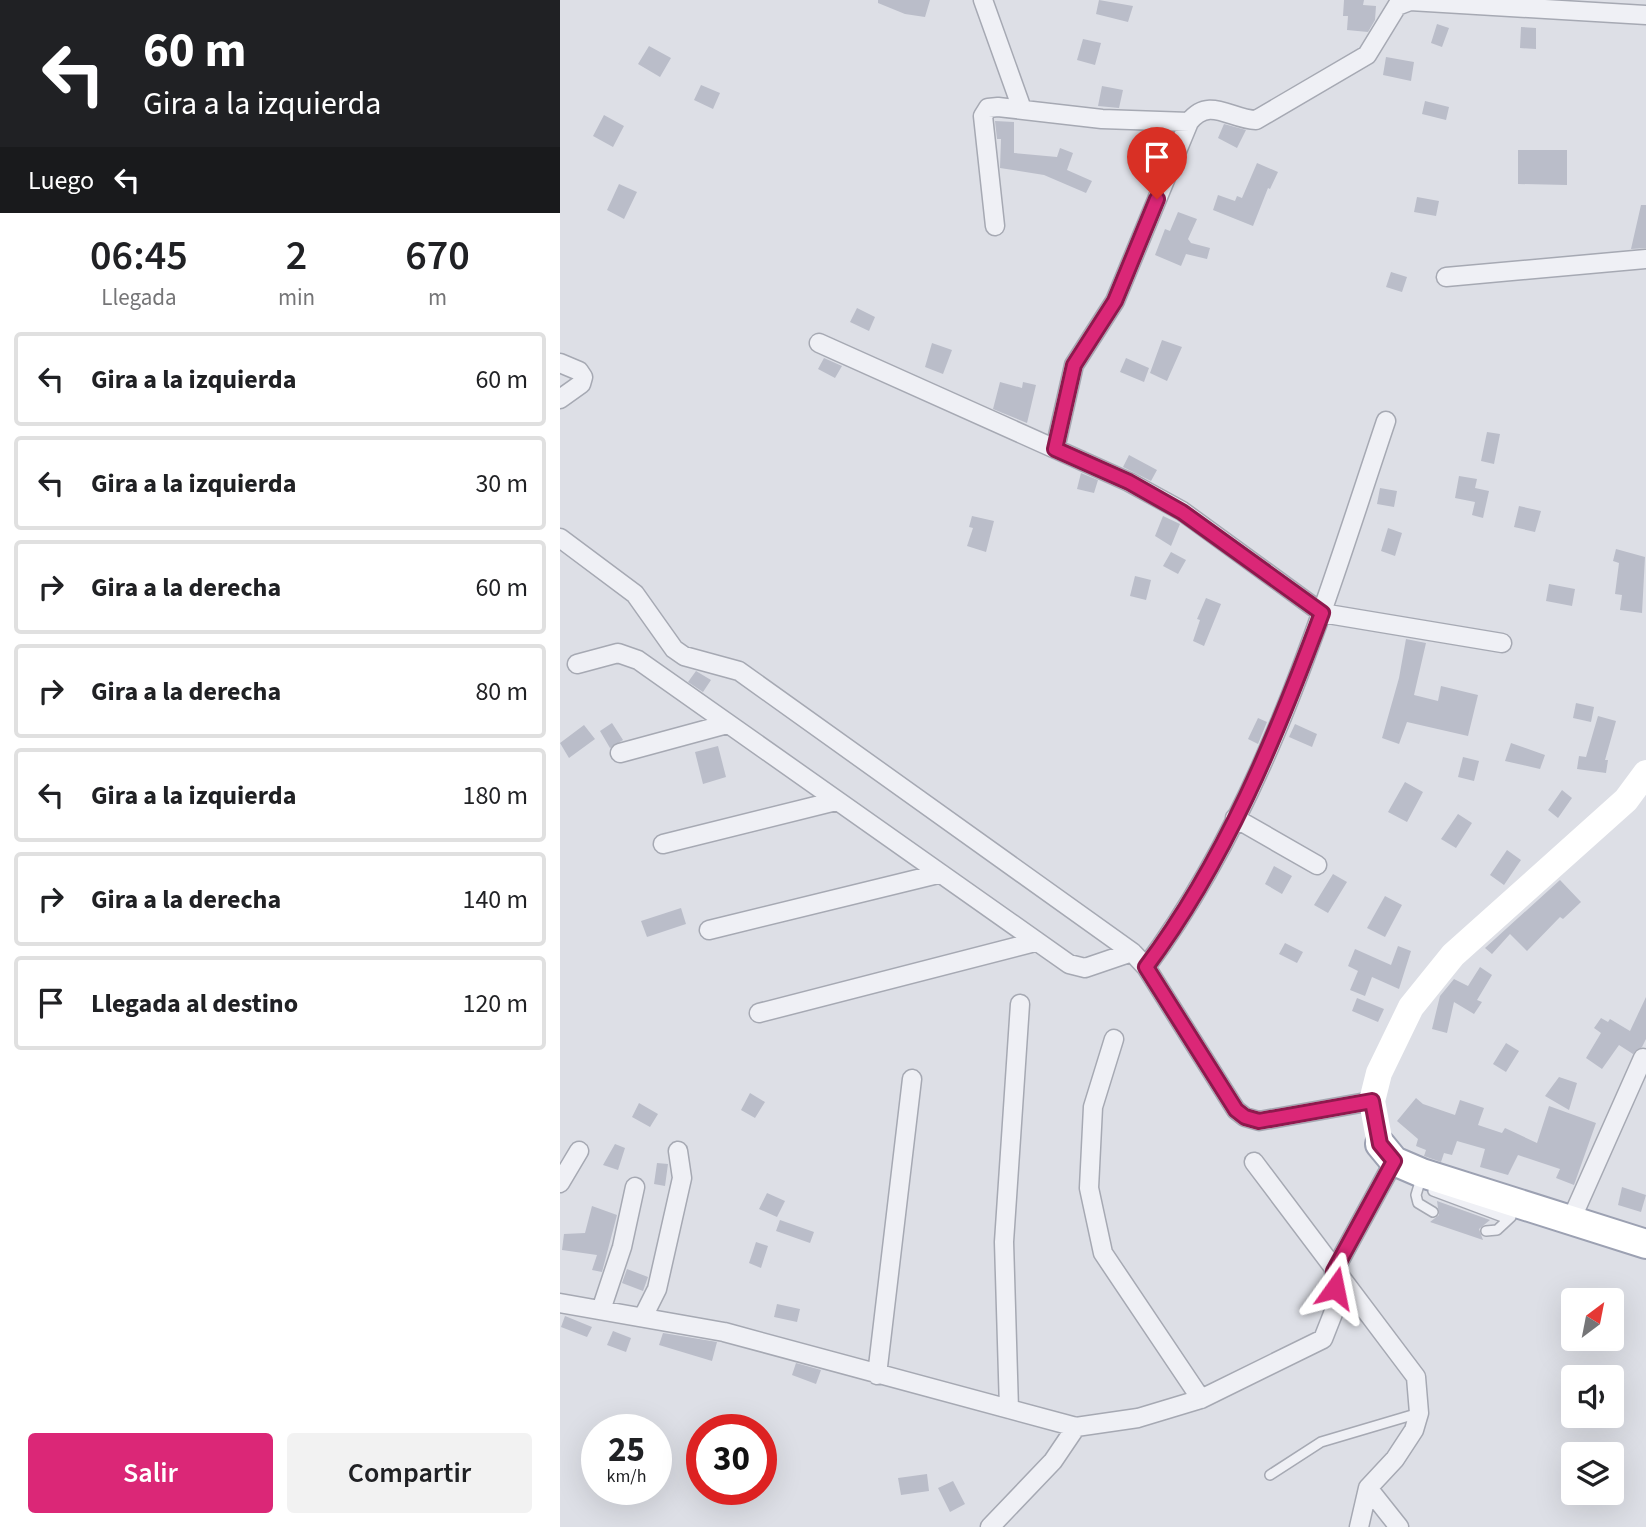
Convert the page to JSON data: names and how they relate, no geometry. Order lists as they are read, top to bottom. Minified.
{"north":"top right","page":{"turn":["60 m","Gira a la izquierda"],"then":"Luego","eta":["06:45","Llegada","2","min","670","m"],"list":[{"name":"Gira a la izquierda","value":"60 m"},{"name":"Gira a la izquierda","value":"30 m"},{"name":"Gira a la derecha","value":"60 m"},{"name":"Gira a la derecha","value":"80 m"},{"name":"Gira a la izquierda","value":"180 m"},{"name":"Gira a la derecha","value":"140 m"},{"name":"Llegada al destino","value":"120 m"}],"speed":"25 km/h","limit":"30","buttons":["Salir","Compartir"]}}
